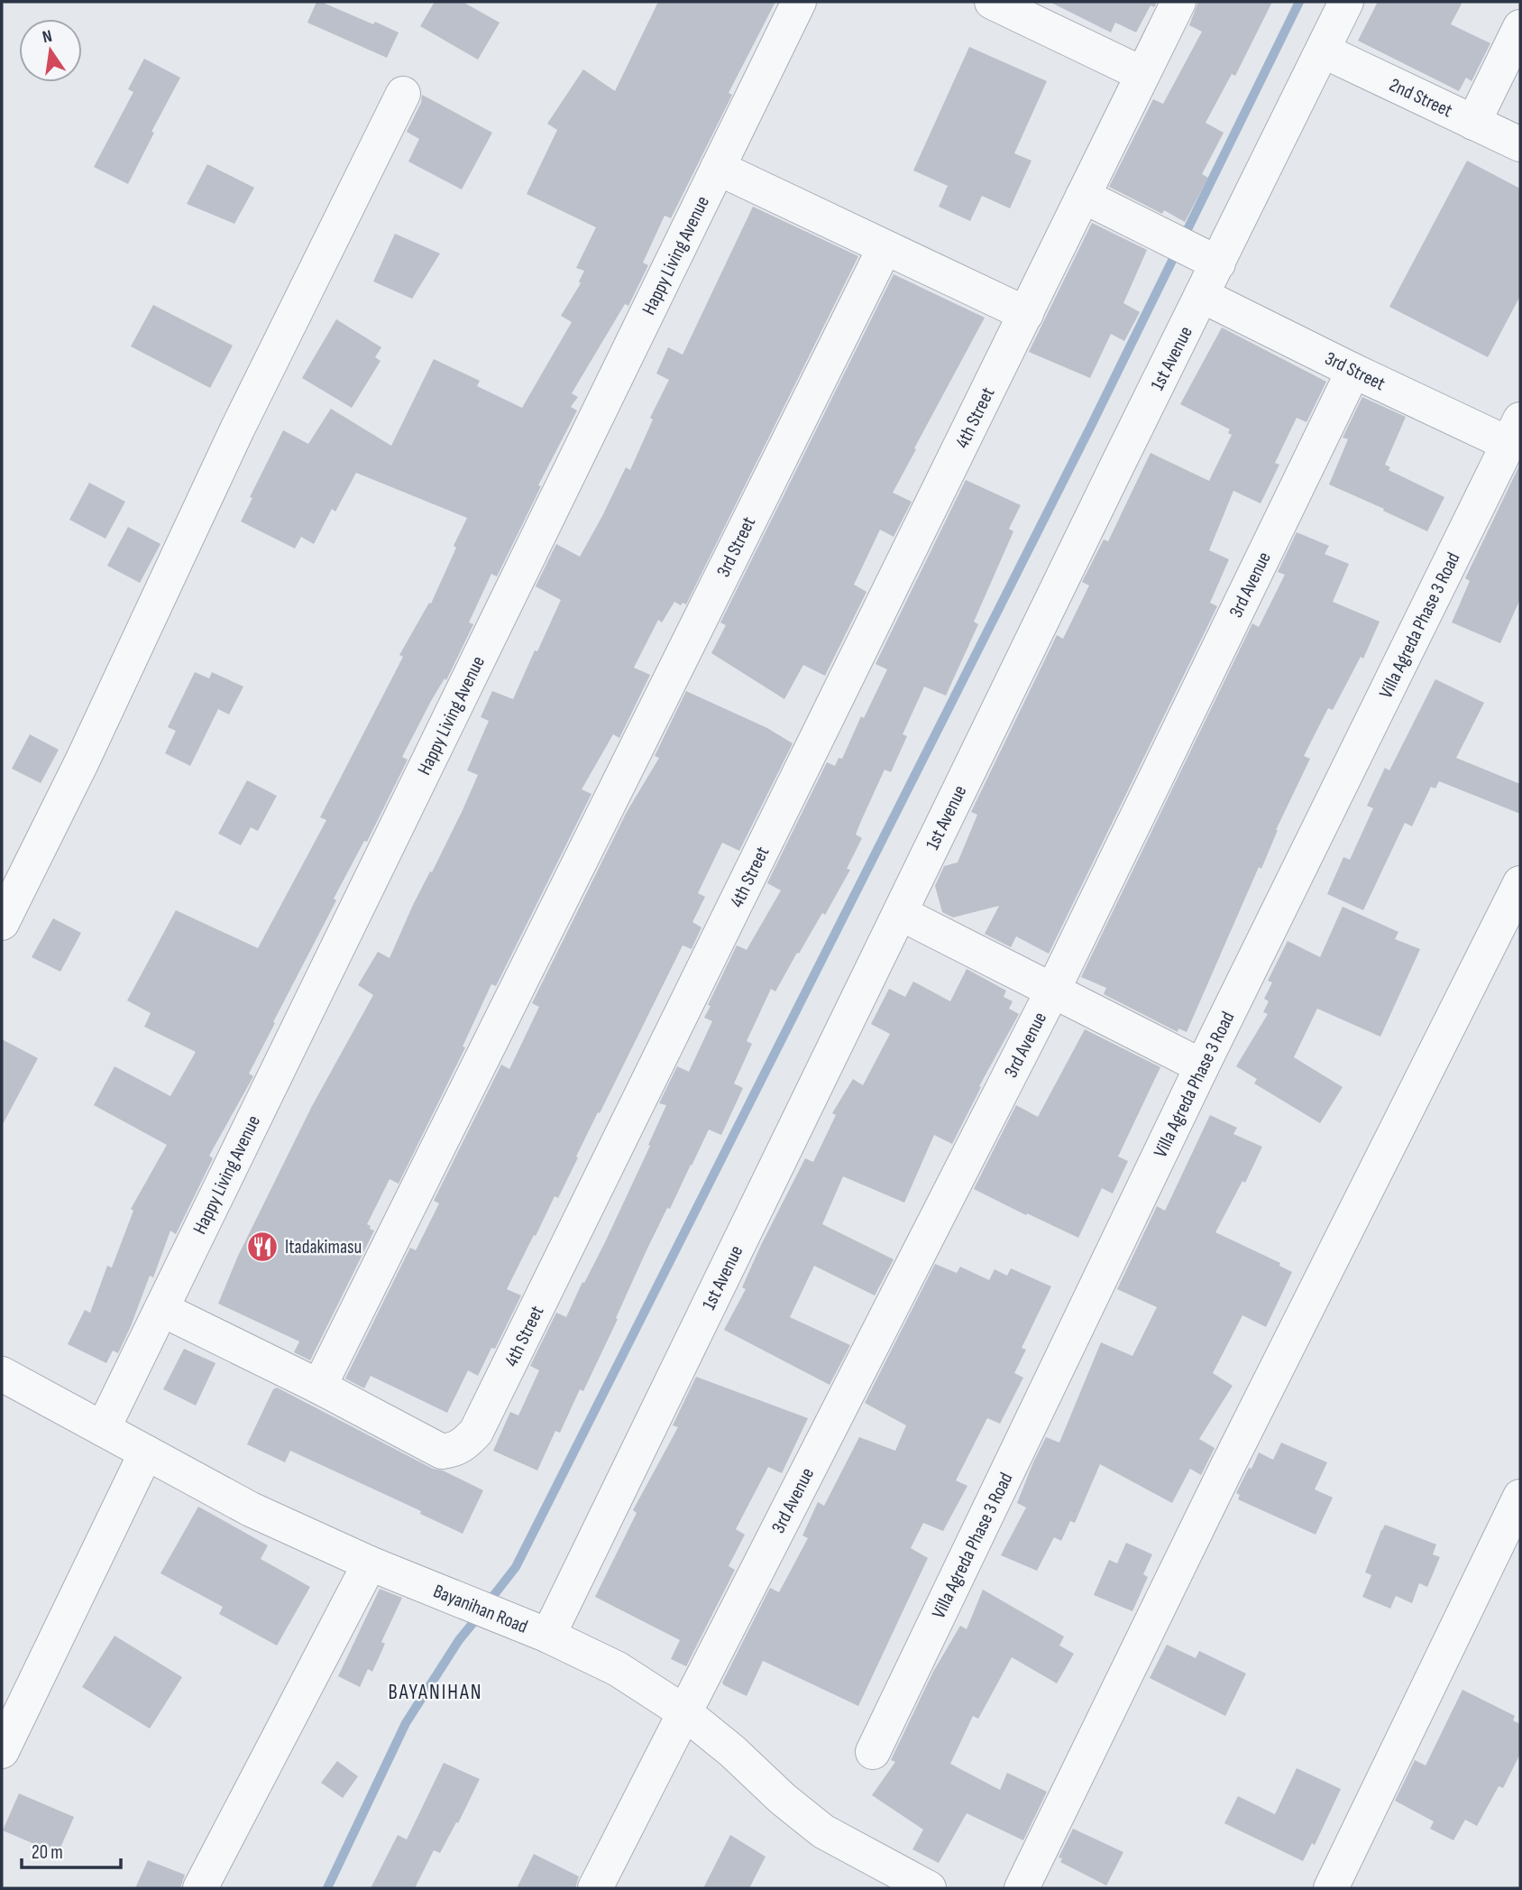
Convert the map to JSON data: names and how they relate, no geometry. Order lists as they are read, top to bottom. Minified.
{"streets":{"street":["2nd Street","Happy Living Avenue","1st Avenue","3rd Street","4th Street","3rd Avenue","Villa Agreda Phase 3 Road","Bayanihan Road"]},"crossings":[["2nd Street","1st Avenue"],["Happy Living Avenue","4th Street"],["Happy Living Avenue","Bayanihan Road"],["1st Avenue","3rd Street"],["1st Avenue","Bayanihan Road"],["3rd Street","4th Street"],["3rd Street","3rd Avenue"],["3rd Street","Villa Agreda Phase 3 Road"],["3rd Avenue","Bayanihan Road"]],"districts":["BAYANIHAN"],"places":{"restaurant":["Itadakimasu"]},"scale_bar":"20 m","north":"top"}
